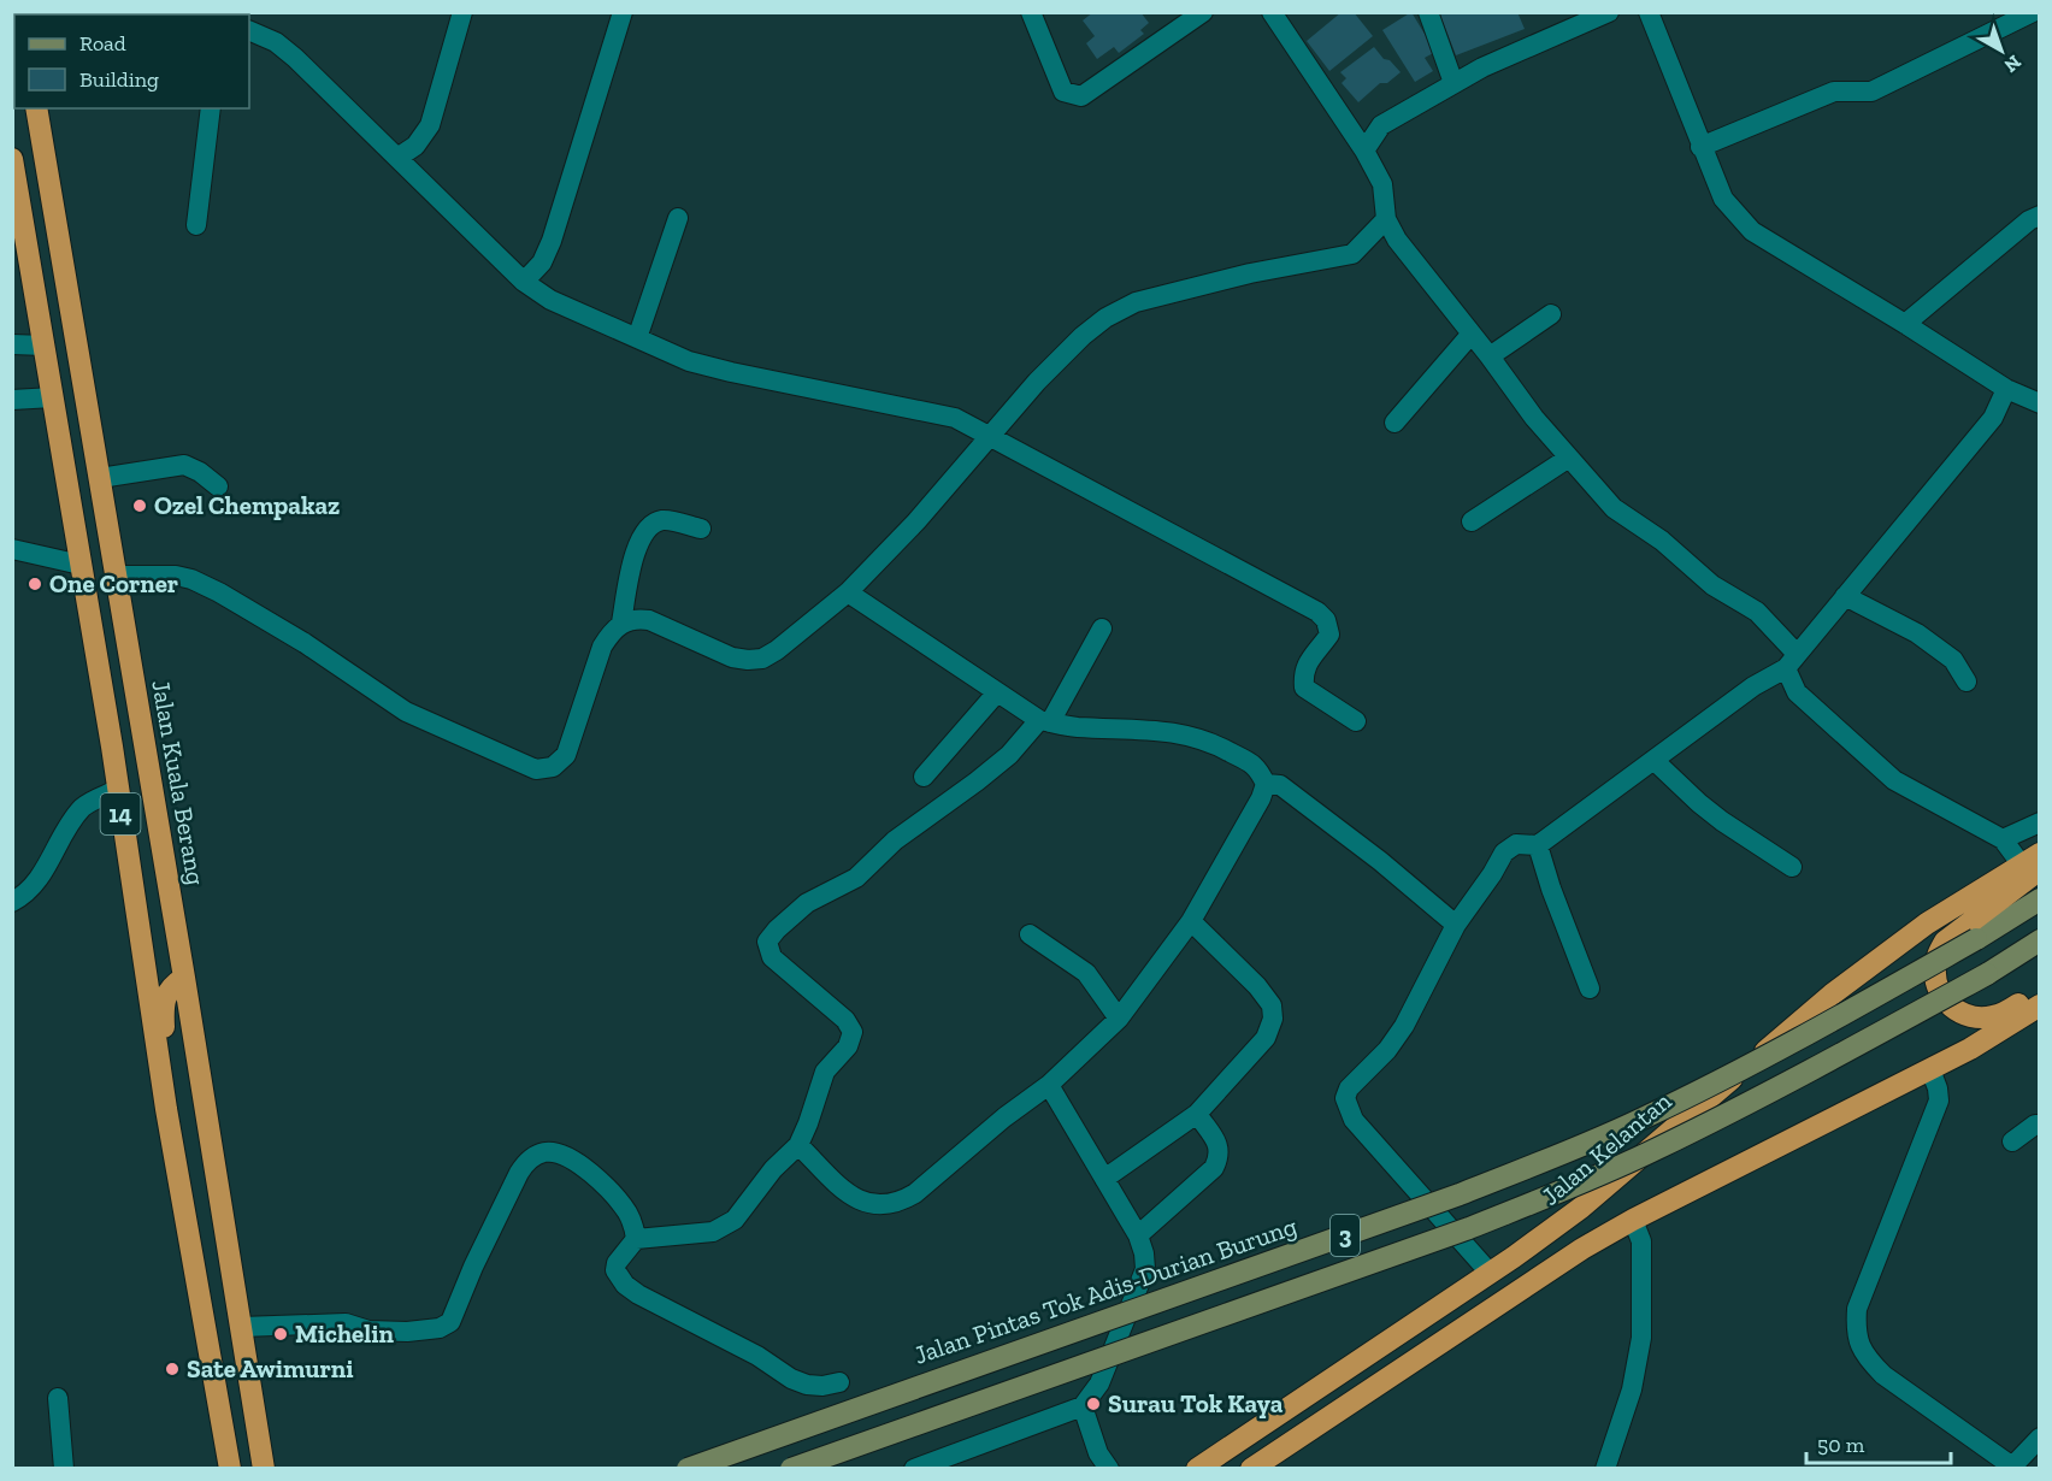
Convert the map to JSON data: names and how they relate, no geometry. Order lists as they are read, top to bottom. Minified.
{"streets":{"highway":["Jalan Kuala Berang","14","Jalan Kelantan"],"main road":["3","Jalan Pintas Tok Adis-Durian Burung"]},"places":["Ozel Chempakaz","One Corner","Michelin","Sate Awimurni","Surau Tok Kaya"],"legend":["Road","Building"],"scale_bar":"50 m","north":"bottom right"}
